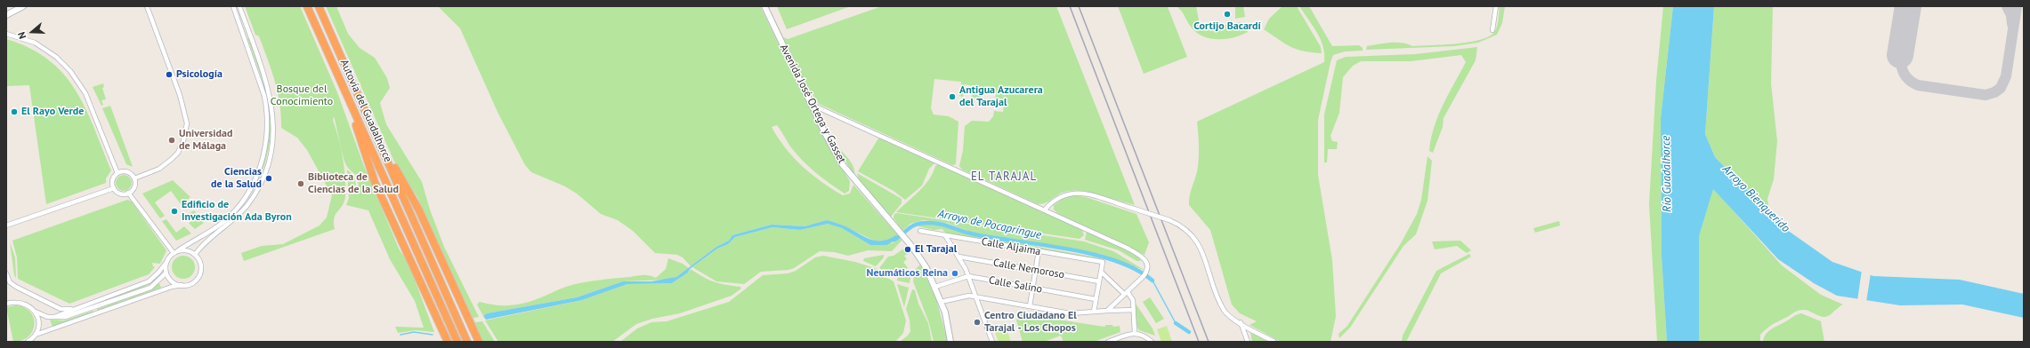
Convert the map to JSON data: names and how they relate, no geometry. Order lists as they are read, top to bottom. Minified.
{"streets":{"highway":["Autovía del Guadalhorce"],"main road":["Avenida José Ortega y Gasset"],"street":["Calle Aljaima","Calle Nemoroso","Calle Salino"]},"crossings":[["Avenida José Ortega y Gasset","Calle Salino"]],"districts":["EL TARAJAL"],"water":["Río Guadalhorce","Arroyo Bienquerido","Arroyo de Pocapringue"],"parks":["Bosque del Conocimiento"],"places":["Cortijo Bacardí","Psicología","Antigua Azucarera del Tarajal","El Rayo Verde","Universidad de Málaga","Ciencias de la Salud","Biblioteca de Ciencias de la Salud","Edificio de Investigación Ada Byron","El Tarajal","Neumáticos Reina","Centro Ciudadano El Tarajal - Los Chopos"],"north":"left"}
